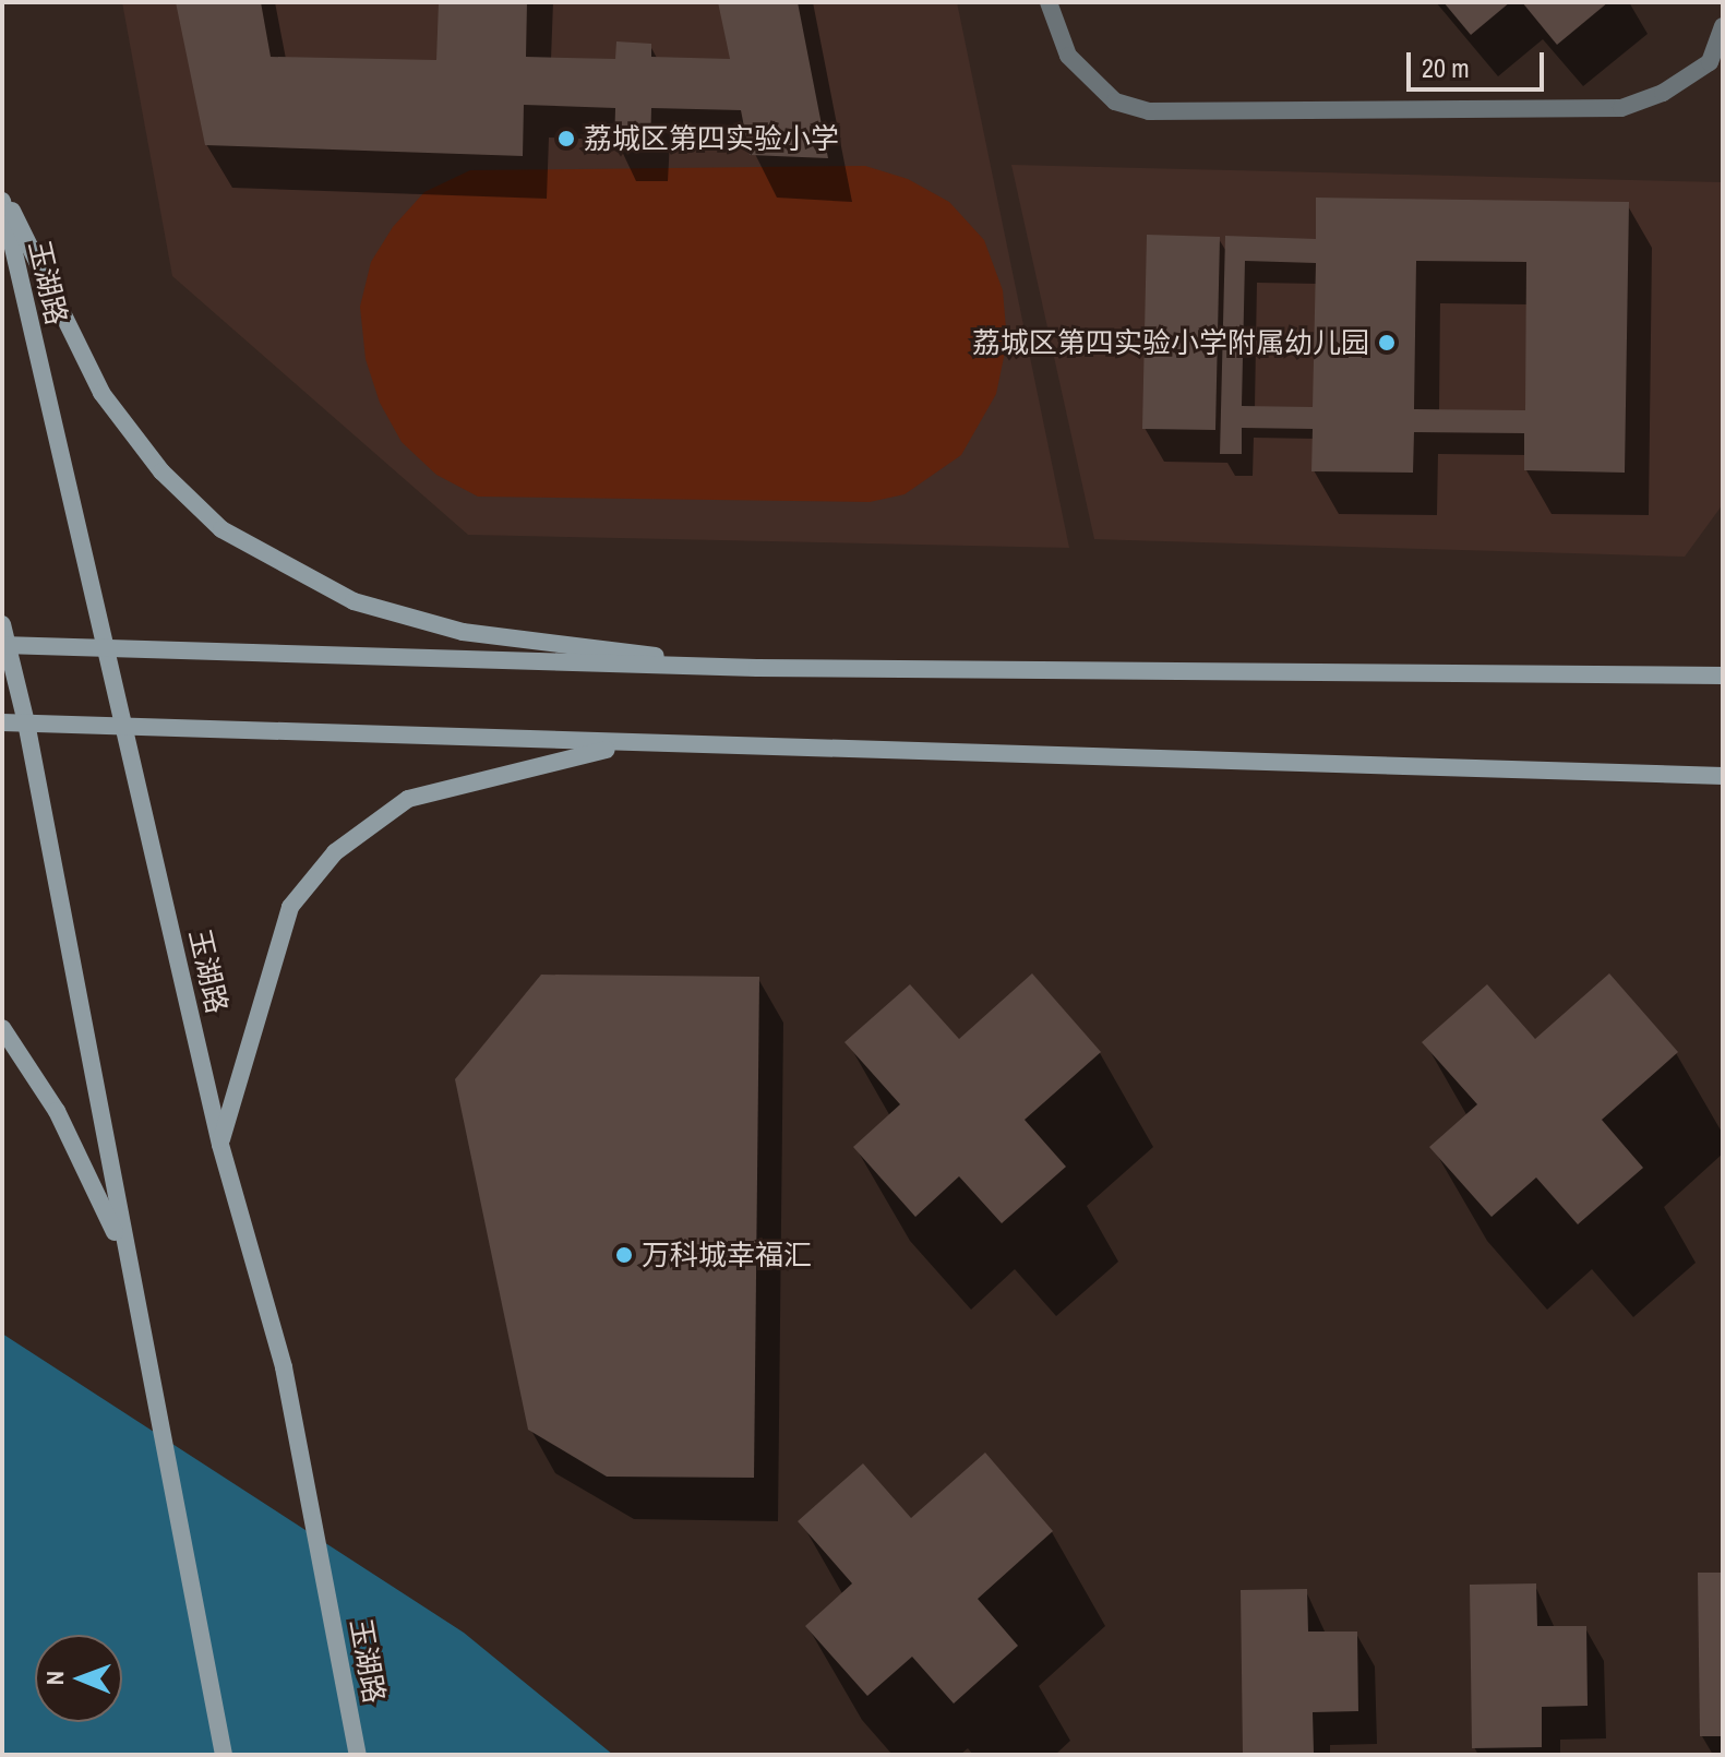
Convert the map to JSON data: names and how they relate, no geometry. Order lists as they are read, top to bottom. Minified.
{"streets":{"main road":["玉湖路"]},"places":["荔城区第四实验小学","荔城区第四实验小学附属幼儿园","万科城幸福汇"],"scale_bar":"20 m","north":"left"}
